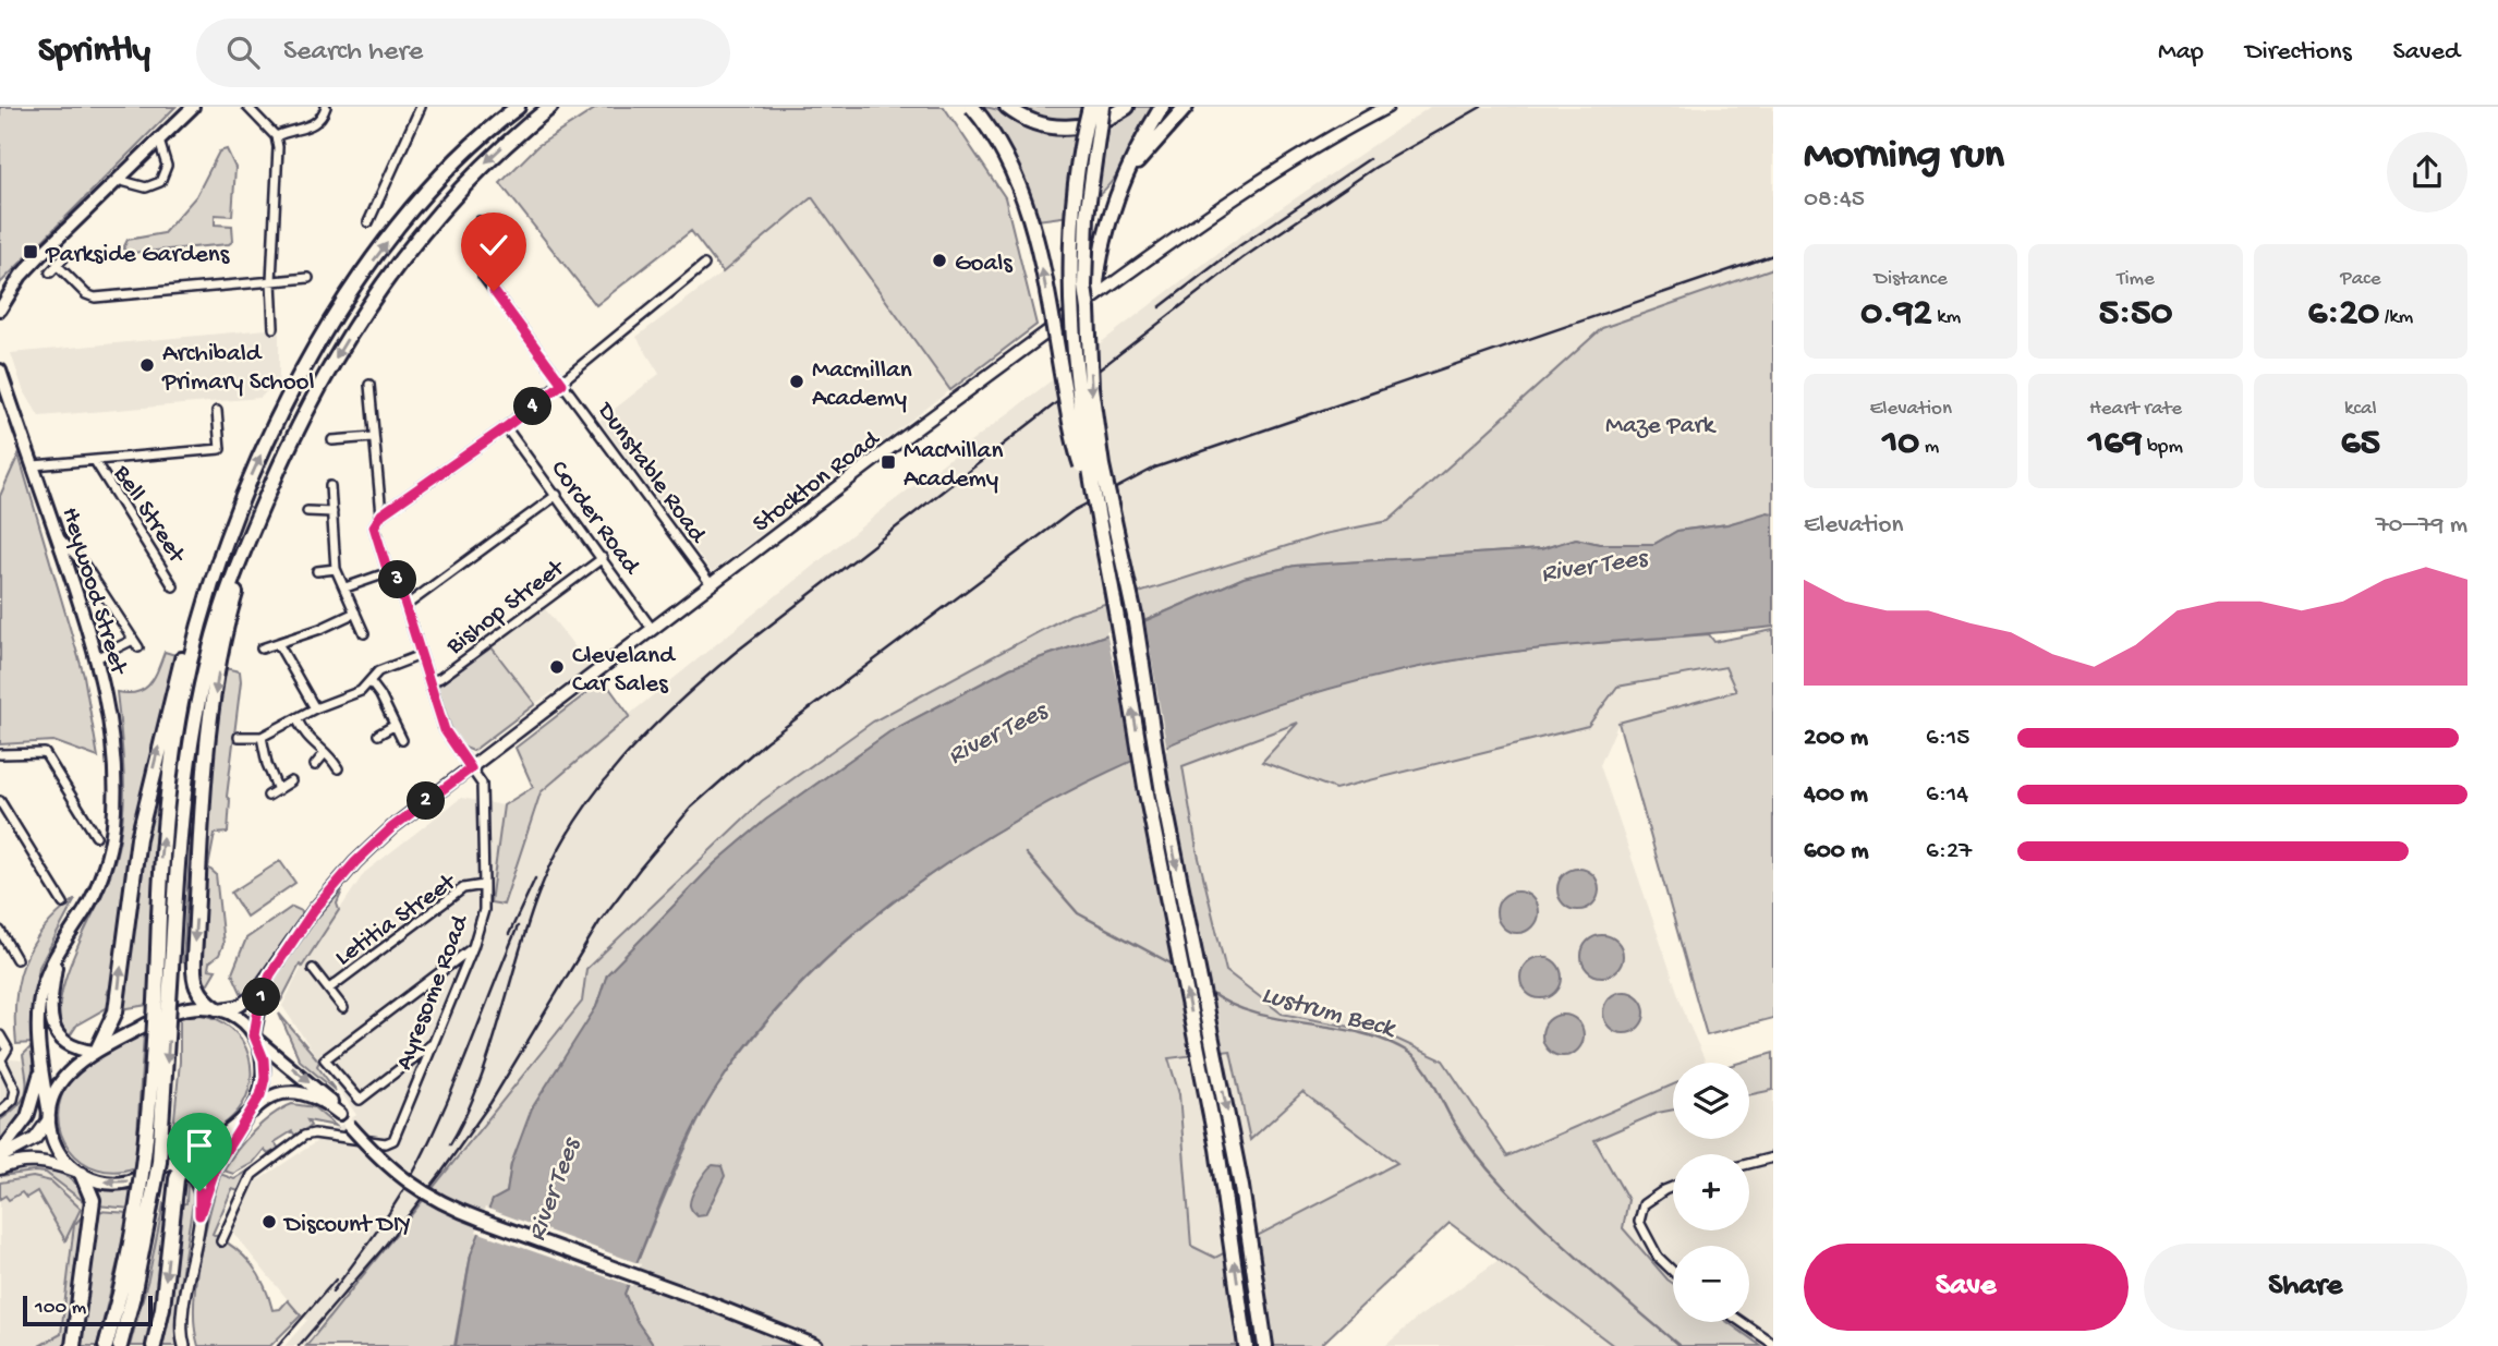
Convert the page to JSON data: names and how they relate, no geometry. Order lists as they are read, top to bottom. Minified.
{"streets":{"main road":["Stockton Road","Heywood Street"],"street":["Dunstable Road","Bell Street","Corder Road","Bishop Street","Letitia Street","Ayresome Road"]},"crossings":[["Dunstable Road","Stockton Road"],["Stockton Road","Corder Road"],["Stockton Road","Ayresome Road"],["Corder Road","Bishop Street"],["Bishop Street","Ayresome Road"],["Letitia Street","Ayresome Road"]],"water":["River Tees","Lustrum Beck"],"parks":["Maze Park"],"places":{"transit":["Parkside Gardens","MacMillan Academy"],"other":["Goals","Archibald Primary School","Macmillan Academy","Cleveland Car Sales","Discount DIY"]},"scale_bar":"100 m","page":{"header":"Sprintly","search":"Search here","nav":["Map","Directions","Saved"],"heading":["Morning run","08:45"],"stats":[["Distance","0.92 km"],["Time","5:50"],["Pace","6:20 /km"],["Elevation","10 m"],["Heart rate","169 bpm"],["kcal","65"]],"pins":["4","3","2","1"],"chart":["Elevation","70–79 m"],"list":[{"name":"200 m","note":"6:15"},{"name":"400 m","note":"6:14"},{"name":"600 m","note":"6:27"}],"map_buttons":["+","−"],"buttons":["Save","Share"],"scale":"100 m"}}
